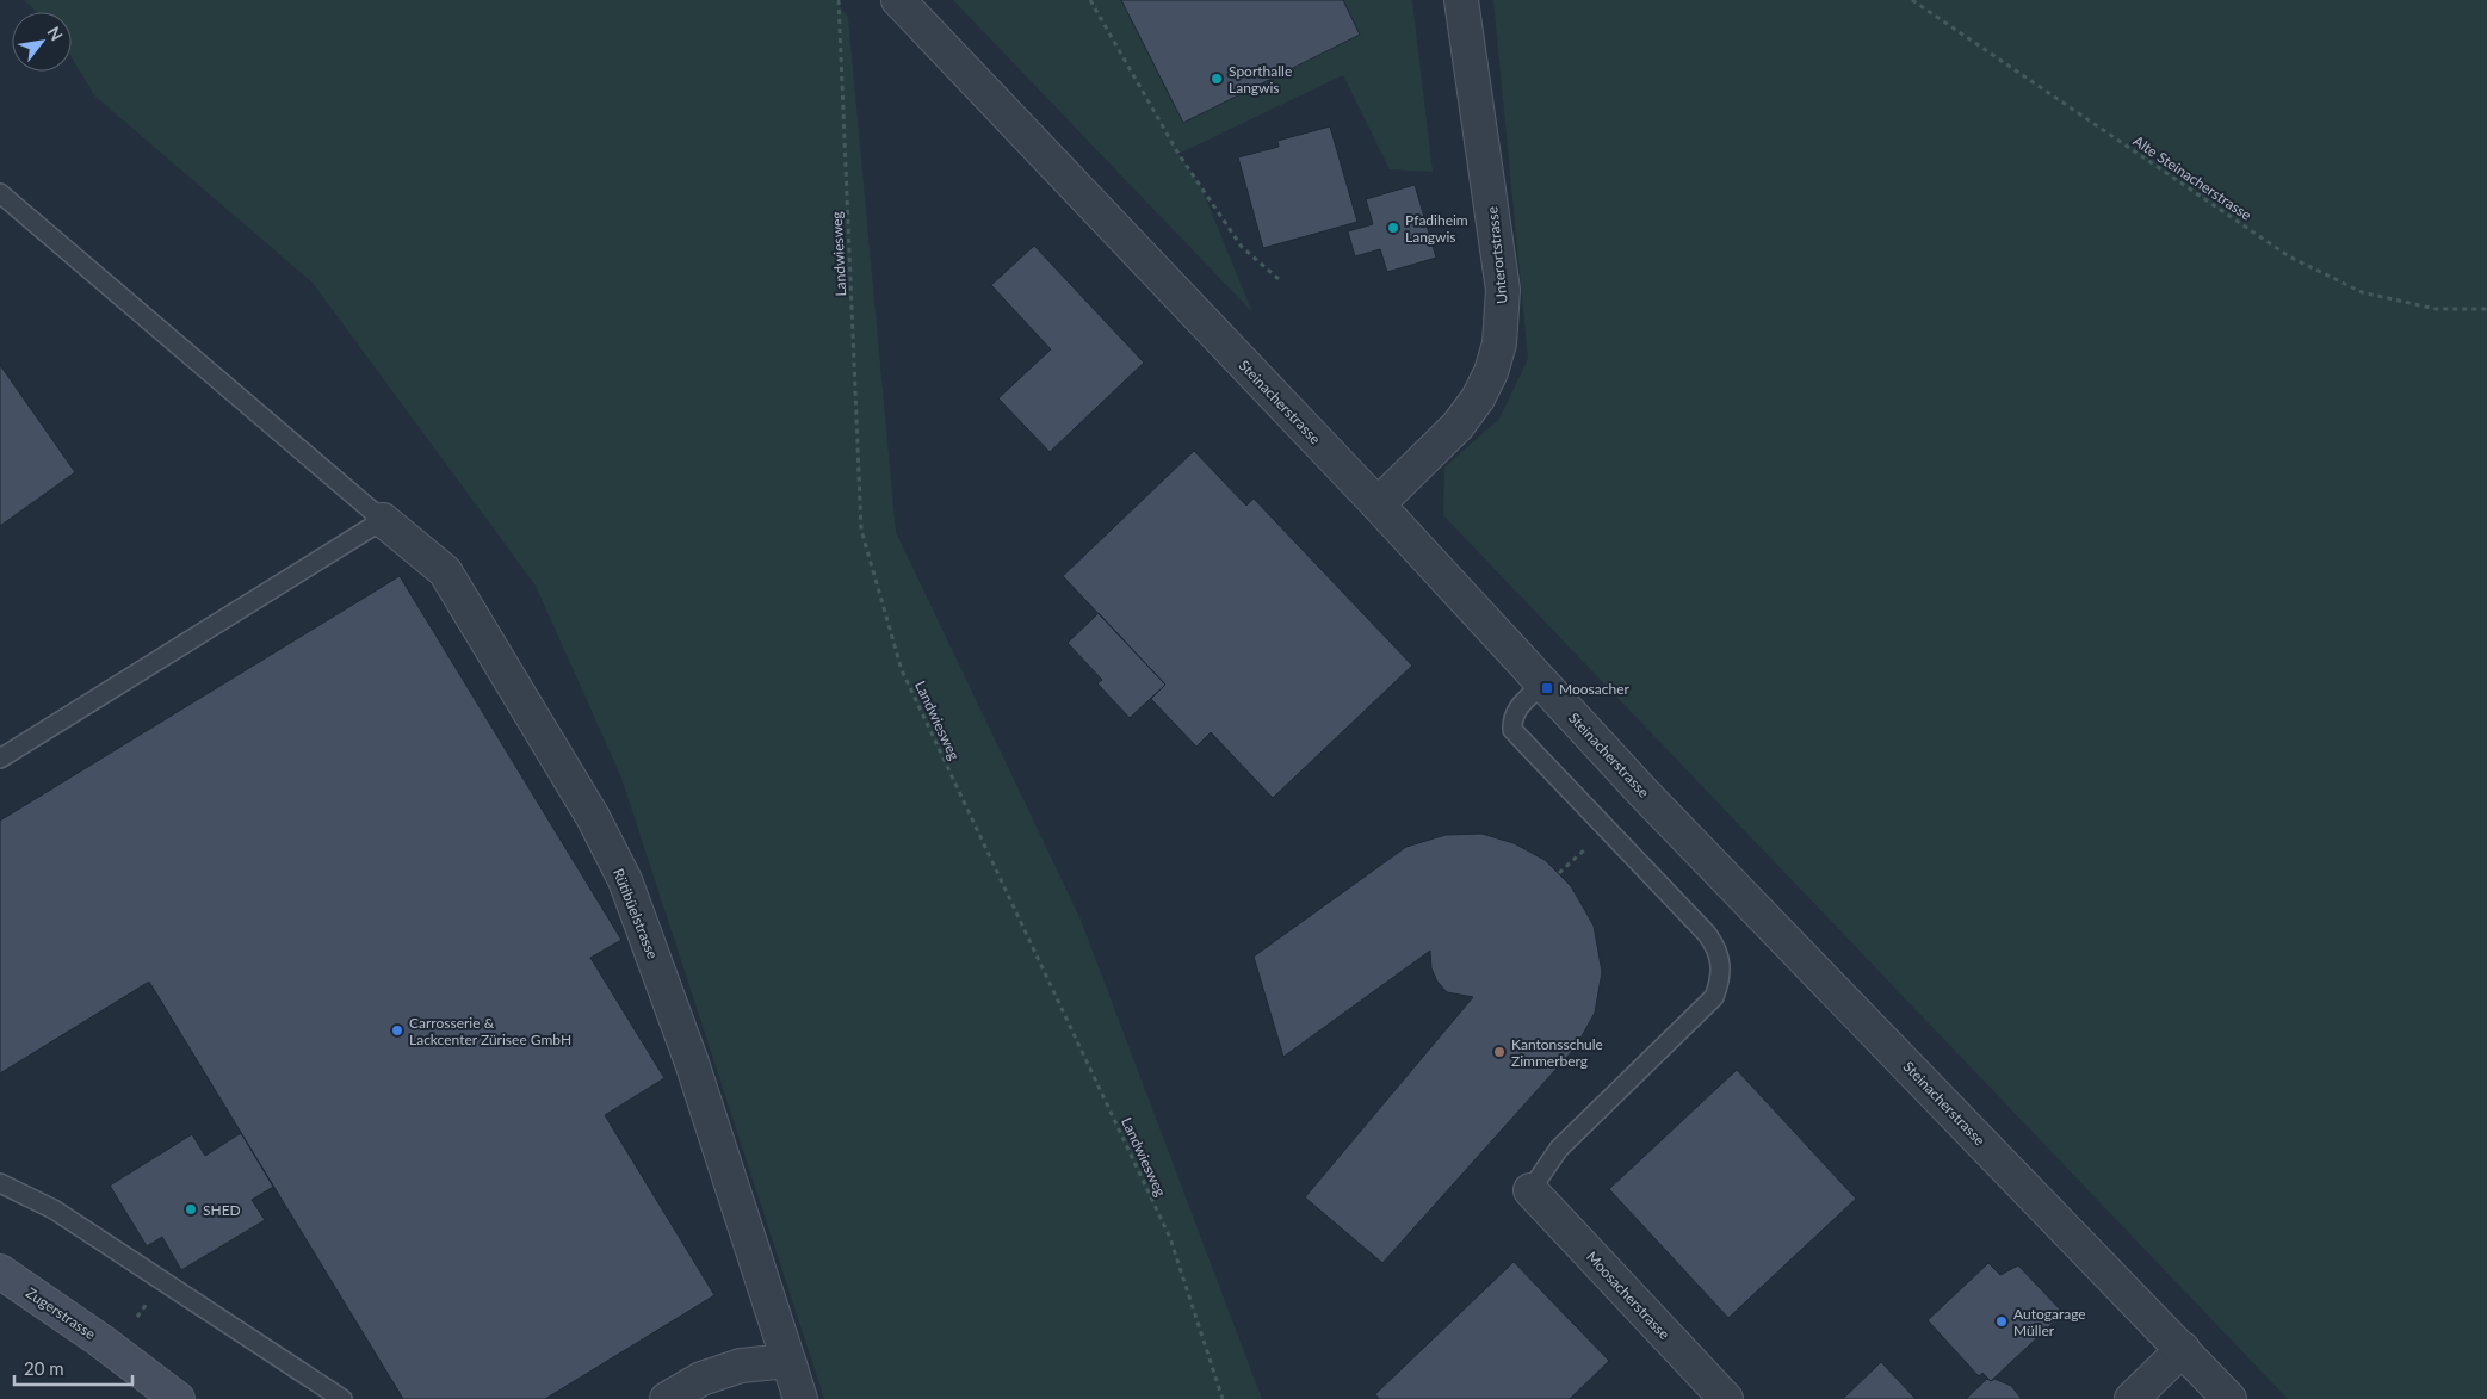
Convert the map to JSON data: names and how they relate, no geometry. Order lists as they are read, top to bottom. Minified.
{"streets":{"main road":["Zugerstrasse"],"street":["Unterortstrasse","Steinacherstrasse","Rütibüelstrasse","Moosacherstrasse"],"path":["Alte Steinacherstrasse","Landwiesweg"]},"crossings":[["Unterortstrasse","Steinacherstrasse"]],"places":{"other":["Sporthalle Langwis","Pfadiheim Langwis","Carrosserie & Lackcenter Zürisee GmbH","Kantonsschule Zimmerberg","SHED","Autogarage Müller"],"transit":["Moosacher"]},"scale_bar":"20 m","north":"top right"}
